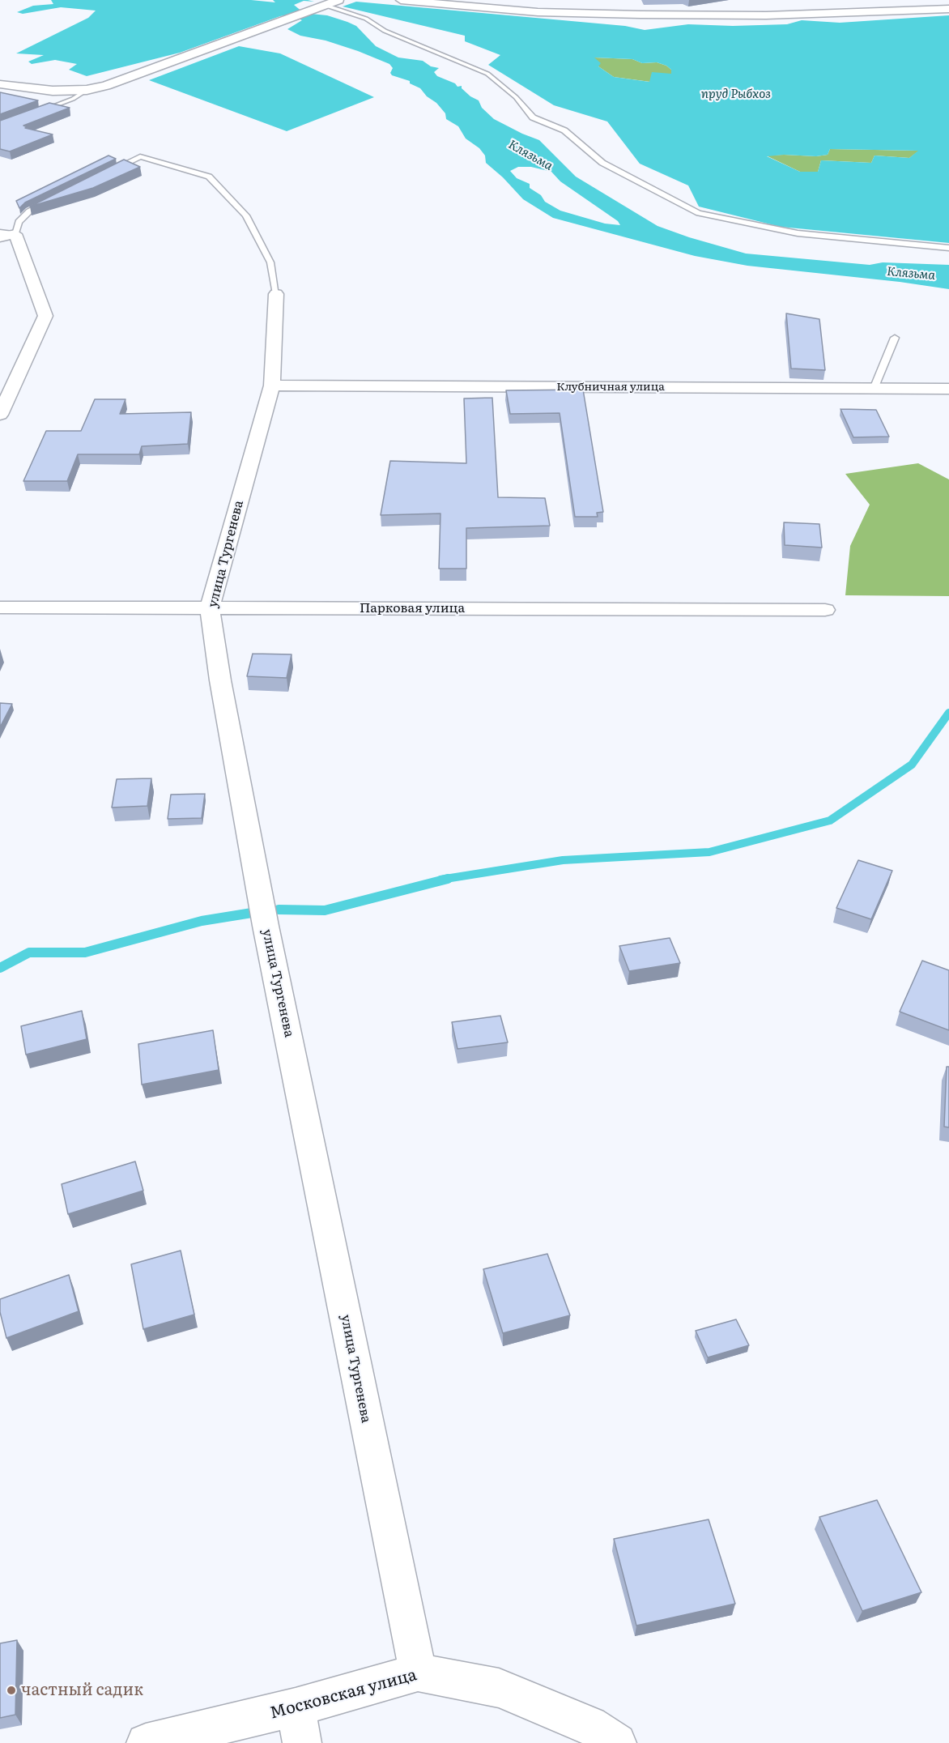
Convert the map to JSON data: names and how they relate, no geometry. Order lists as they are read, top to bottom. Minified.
{"streets":{"street":["Клубничная улица","улица Тургенева","Парковая улица","Московская улица"]},"crossings":[["Клубничная улица","улица Тургенева"],["улица Тургенева","Парковая улица"],["улица Тургенева","Московская улица"]],"water":["пруд Рыбхоз","Клязьма"],"places":["частный садик"]}
